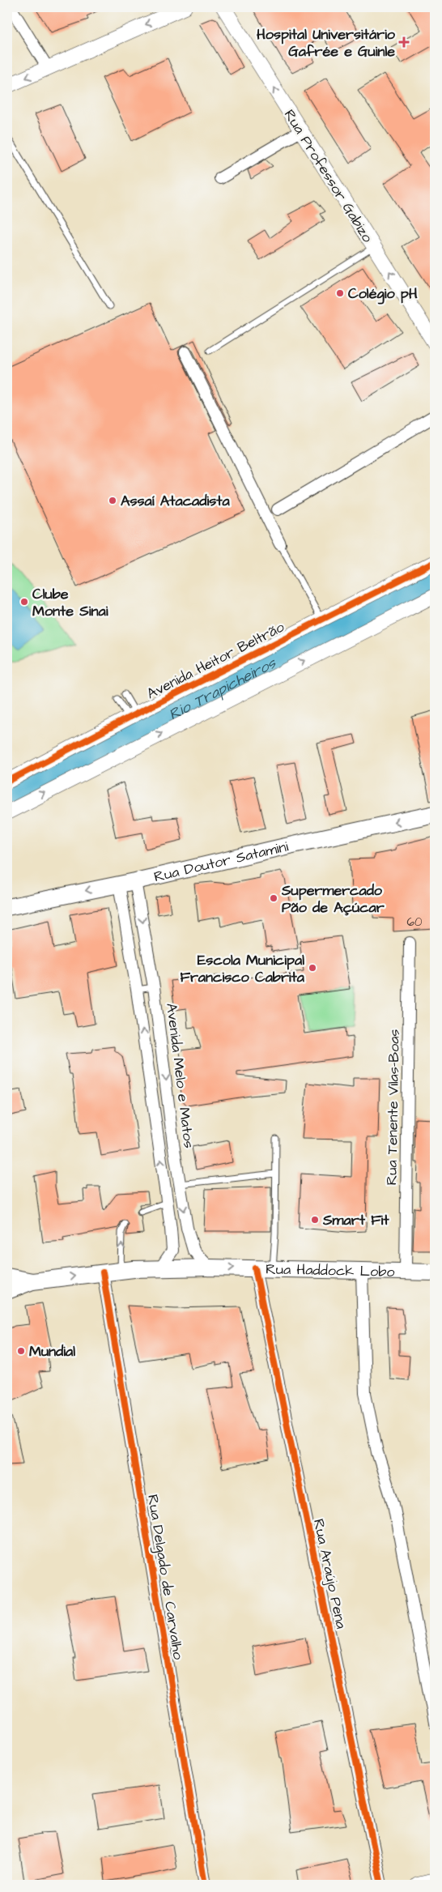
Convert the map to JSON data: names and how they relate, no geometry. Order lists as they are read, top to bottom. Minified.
{"streets":{"main road":["Rua Doutor Satamini","Rua Haddock Lobo"],"street":["Rua Professor Gabizo","Avenida Heitor Beltrão","Avenida Melo e Matos","Rua Tenente Vilas-Boas","Rua Araújo Pena","Rua Delgado de Carvalho"]},"crossings":[["Rua Doutor Satamini","Avenida Melo e Matos"],["Avenida Melo e Matos","Rua Haddock Lobo"],["Rua Tenente Vilas-Boas","Rua Haddock Lobo"],["Rua Haddock Lobo","Rua Araújo Pena"],["Rua Haddock Lobo","Rua Delgado de Carvalho"]],"one_way":["Rua Professor Gabizo","Rua Doutor Satamini"],"water":["Rio Trapicheiros"],"places":{"health":["Hospital Universitário Gafrée e Guinle"],"other":["Colégio pH","Assaí Atacadista","Clube Monte Sinai","Supermercado Pão de Açúcar","Escola Municipal Francisco Cabrita","Smart Fit","Mundial"]},"house_numbers":["60"]}
